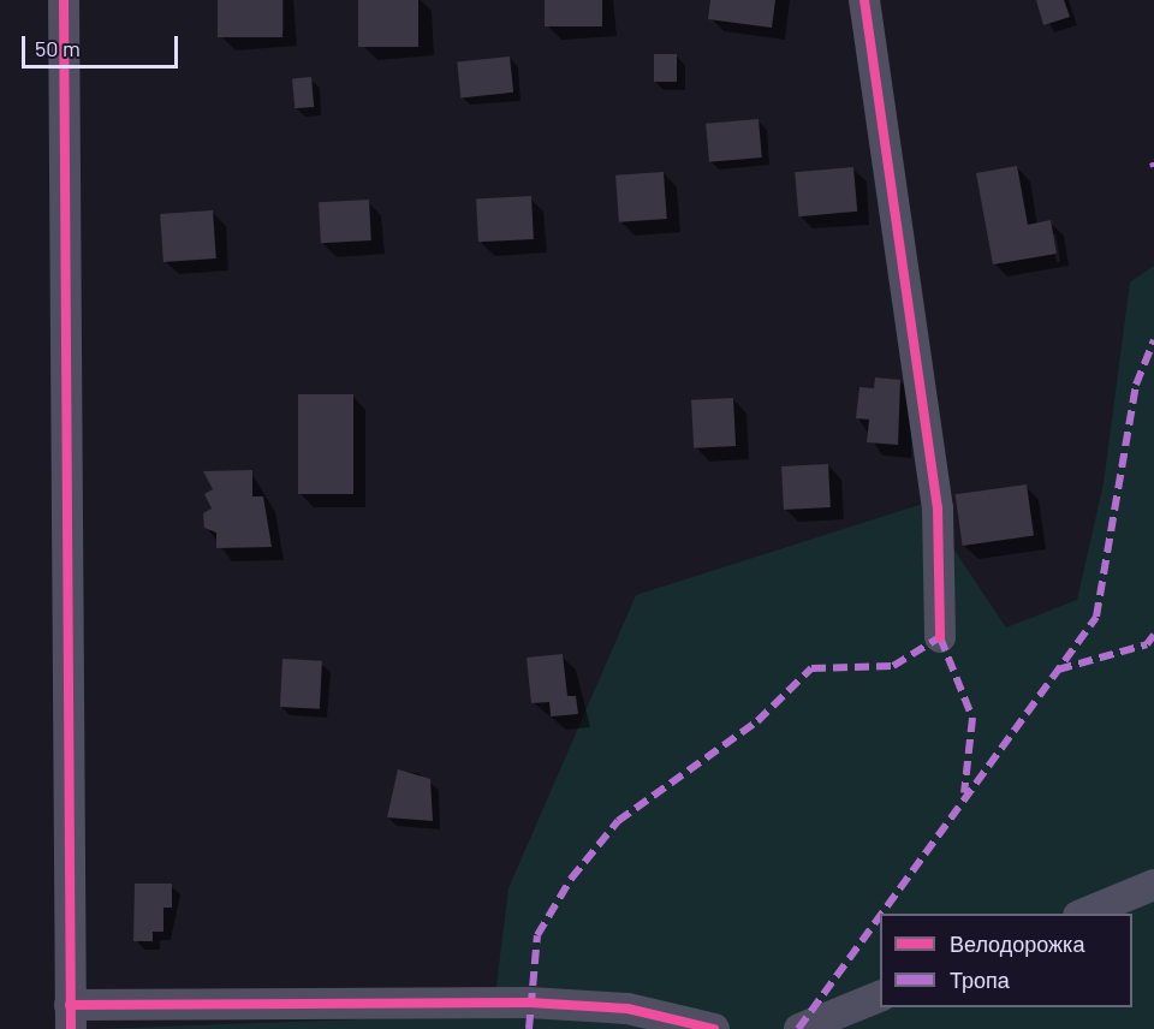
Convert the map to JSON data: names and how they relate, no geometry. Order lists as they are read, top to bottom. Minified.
{"legend":["Велодорожка","Тропа"],"scale_bar":"50 m"}
